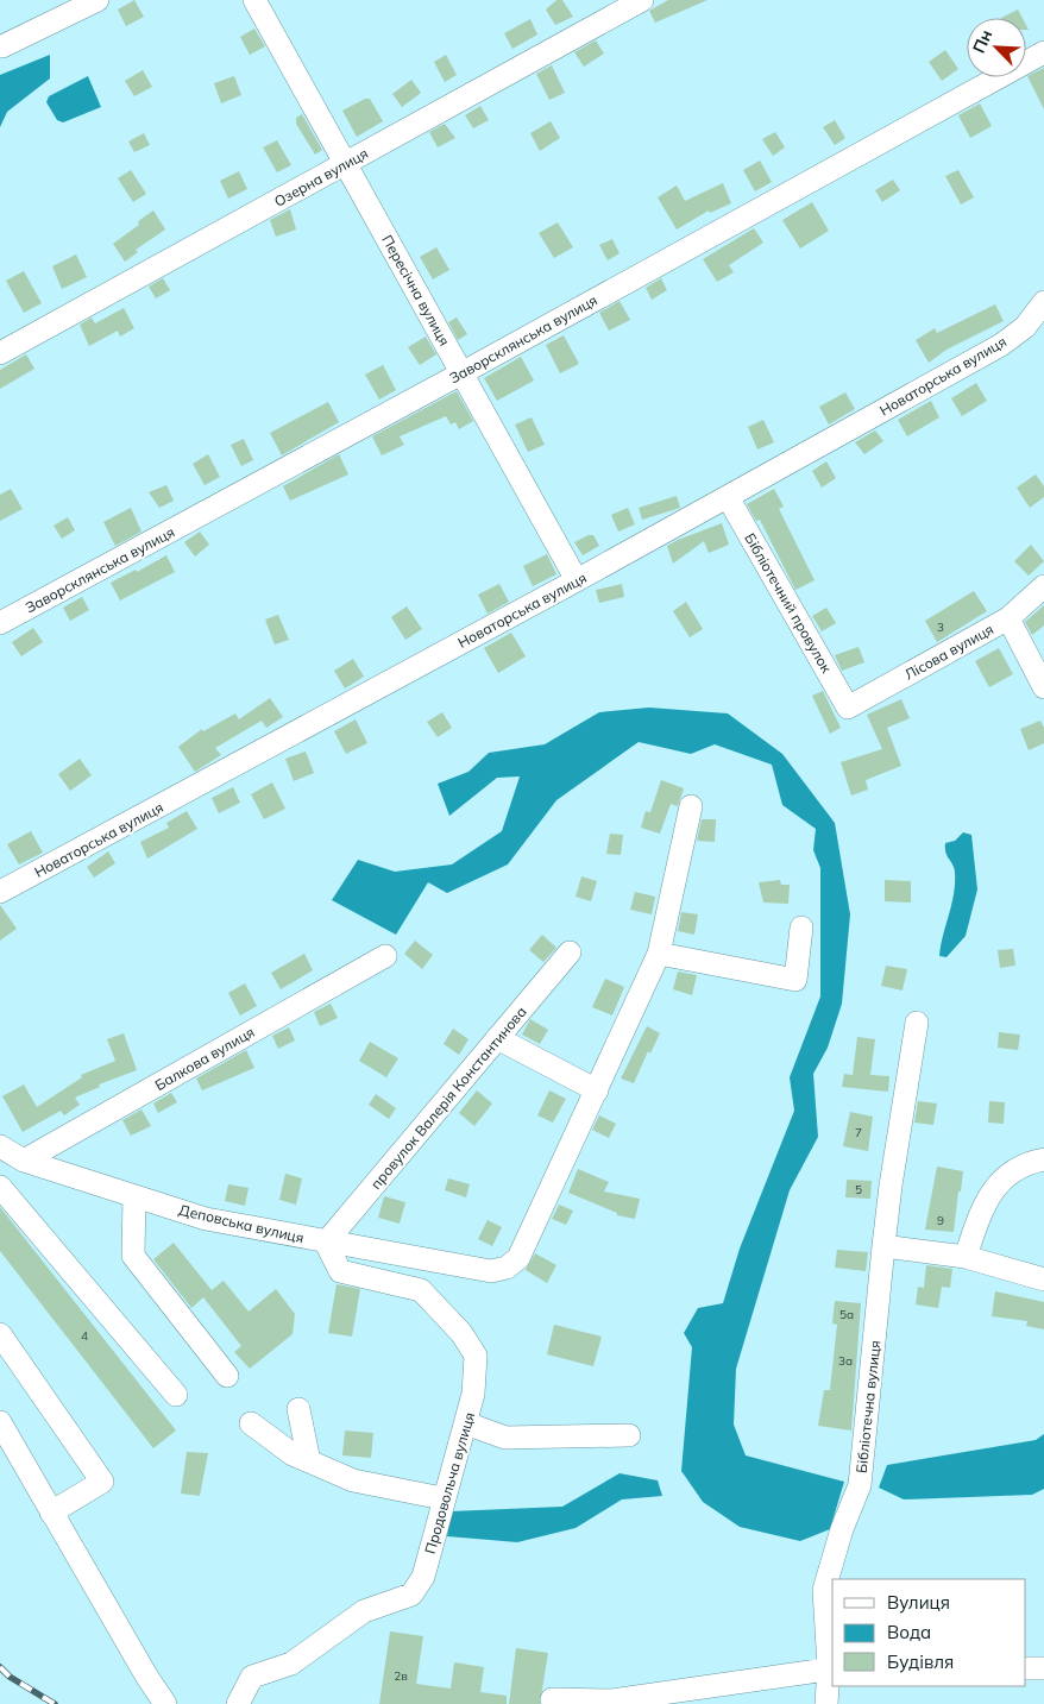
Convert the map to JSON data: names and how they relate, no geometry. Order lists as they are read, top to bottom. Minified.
{"streets":{"street":["Озерна вулиця","Пересічна вулиця","Заворсклянська вулиця","Новаторська вулиця","Бібліотечний провулок","Лісова вулиця","Балкова вулиця","провулок Валерія Константинова","Деповська вулиця","Бібліотечна вулиця","Продовольча вулиця"]},"crossings":[["Озерна вулиця","Пересічна вулиця"],["Пересічна вулиця","Заворсклянська вулиця"],["Пересічна вулиця","Новаторська вулиця"],["Новаторська вулиця","Бібліотечний провулок"],["Бібліотечний провулок","Лісова вулиця"],["Балкова вулиця","Деповська вулиця"],["провулок Валерія Константинова","Деповська вулиця"],["провулок Валерія Константинова","Продовольча вулиця"],["Деповська вулиця","Продовольча вулиця"]],"house_numbers":["3","7","5","9","5а","4","3а","2в"],"legend":["Вулиця","Вода","Будівля"],"north":"top left"}
